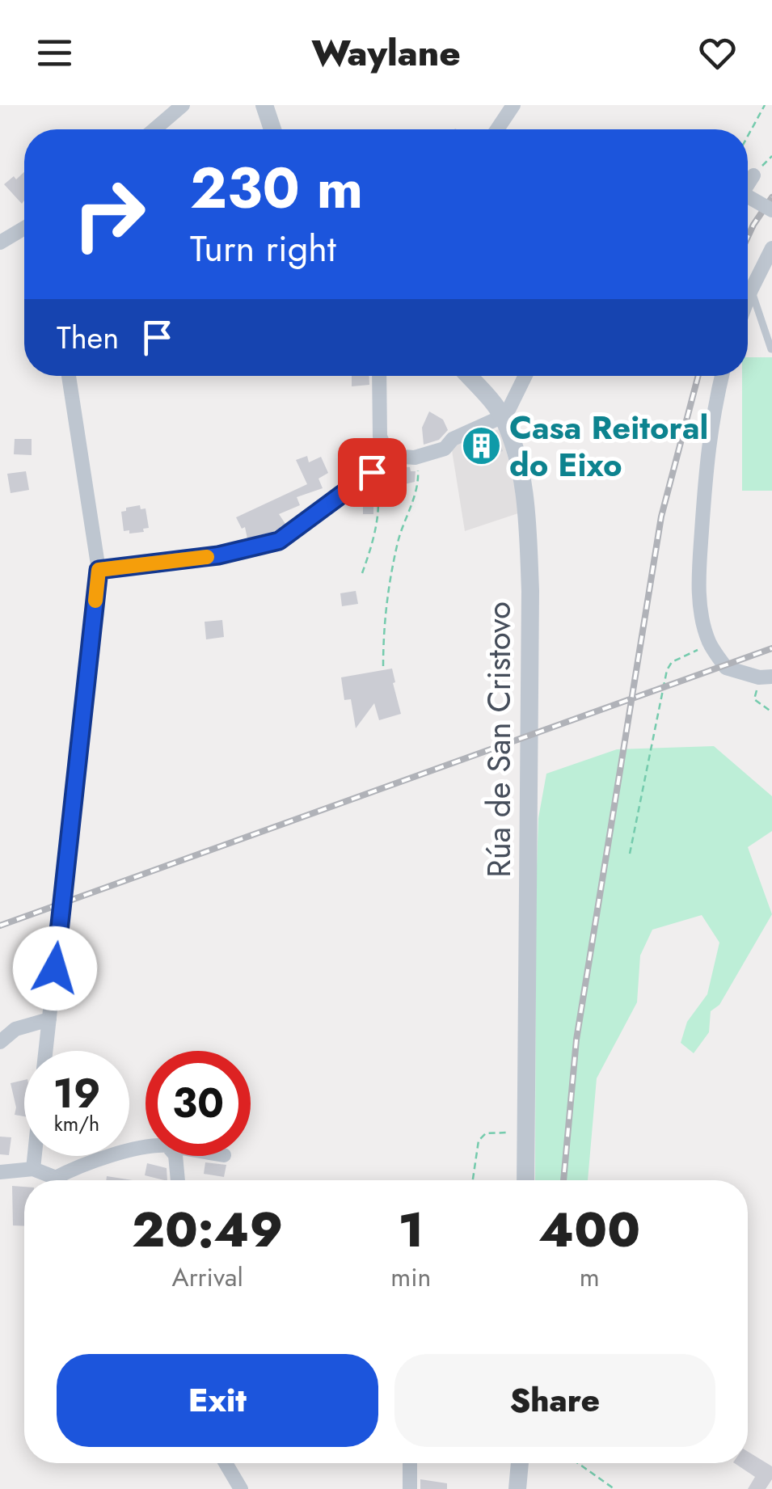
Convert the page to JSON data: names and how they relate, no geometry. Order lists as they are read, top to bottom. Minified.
{"streets":{"street":["Rúa de San Cristovo"]},"places":{"building":["Casa Reitoral do Eixo"]},"page":{"header":"Waylane","turn":["230 m","Turn right"],"then":"Then","speed":"19 km/h","limit":"30","eta":["20:49","Arrival","1","min","400","m"],"buttons":["Exit","Share"]}}
